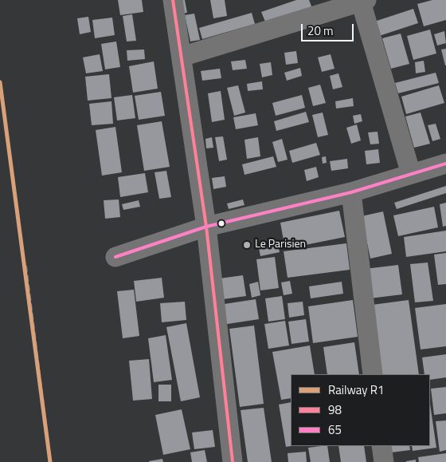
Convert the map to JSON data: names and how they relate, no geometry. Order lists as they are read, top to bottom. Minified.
{"places":["Le Parisien"],"lines":["transit line 98","rail line R1","transit line 65"],"legend":["Railway R1","98","65"],"scale_bar":"20 m"}
